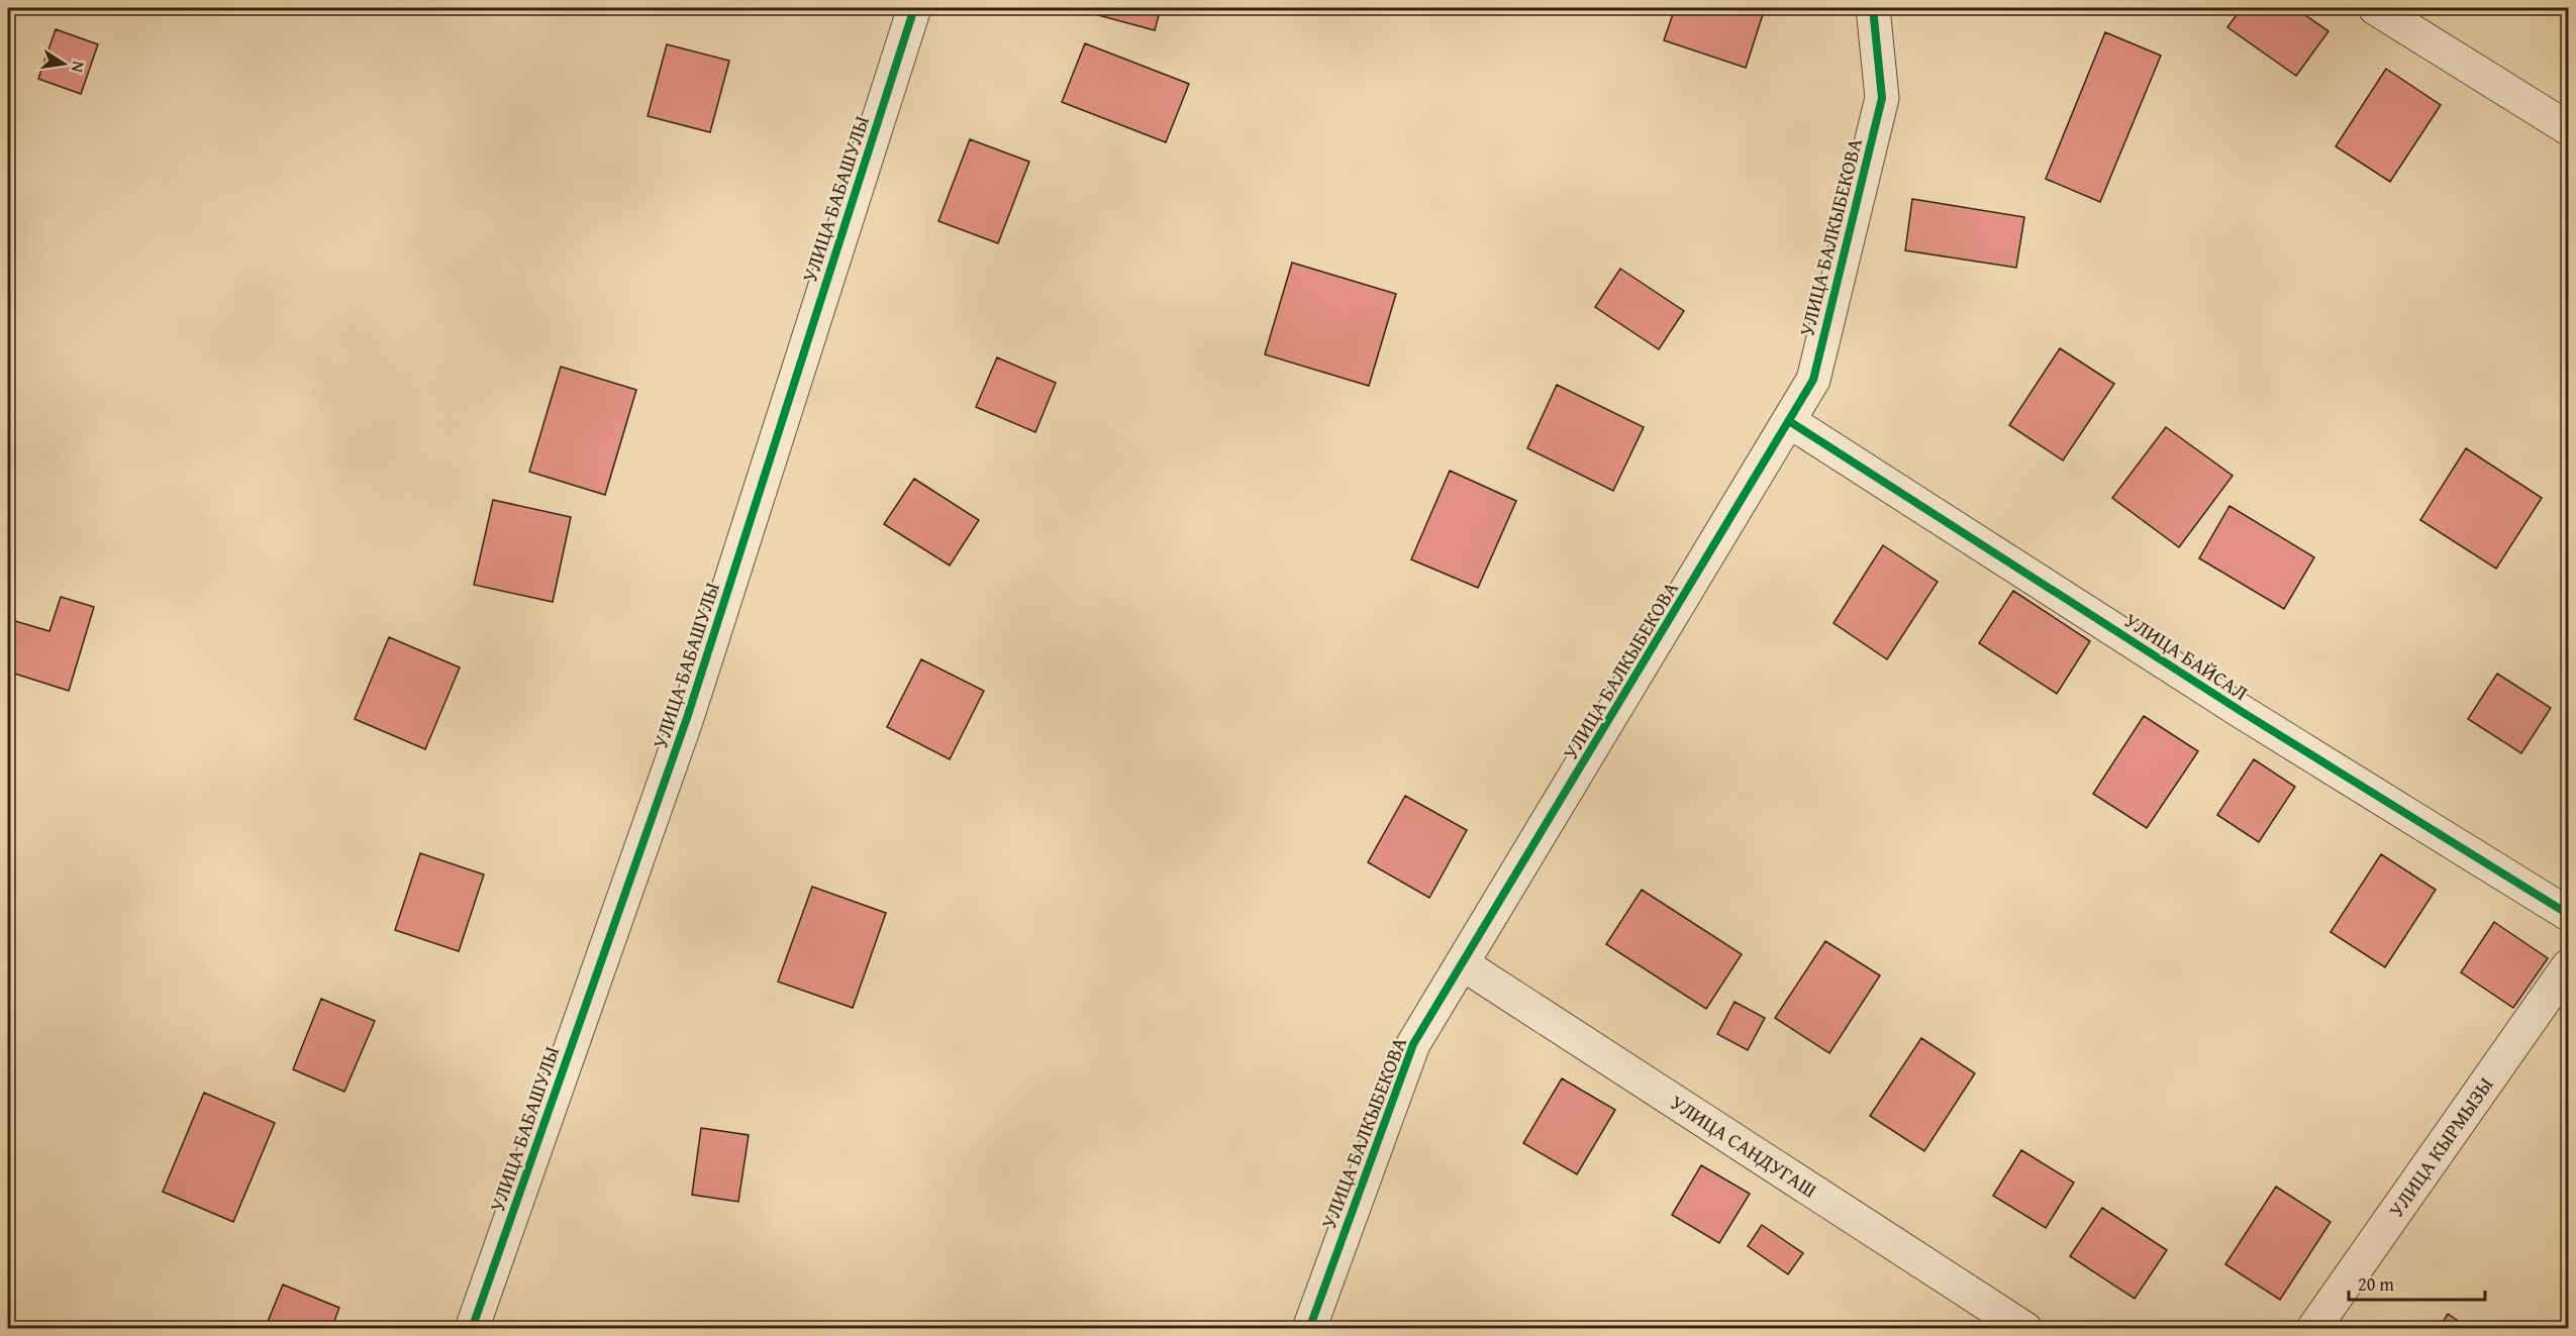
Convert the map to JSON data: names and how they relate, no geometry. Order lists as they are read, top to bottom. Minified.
{"streets":{"street":["УЛИЦА БАБАШУЛЫ","УЛИЦА БАЛКЫБЕКОВА","УЛИЦА БАЙСАЛ","УЛИЦА САНДУГАШ","УЛИЦА КЫРМЫЗЫ"]},"crossings":[["УЛИЦА БАЛКЫБЕКОВА","УЛИЦА БАЙСАЛ"],["УЛИЦА БАЛКЫБЕКОВА","УЛИЦА САНДУГАШ"]],"scale_bar":"20 m","north":"right"}
